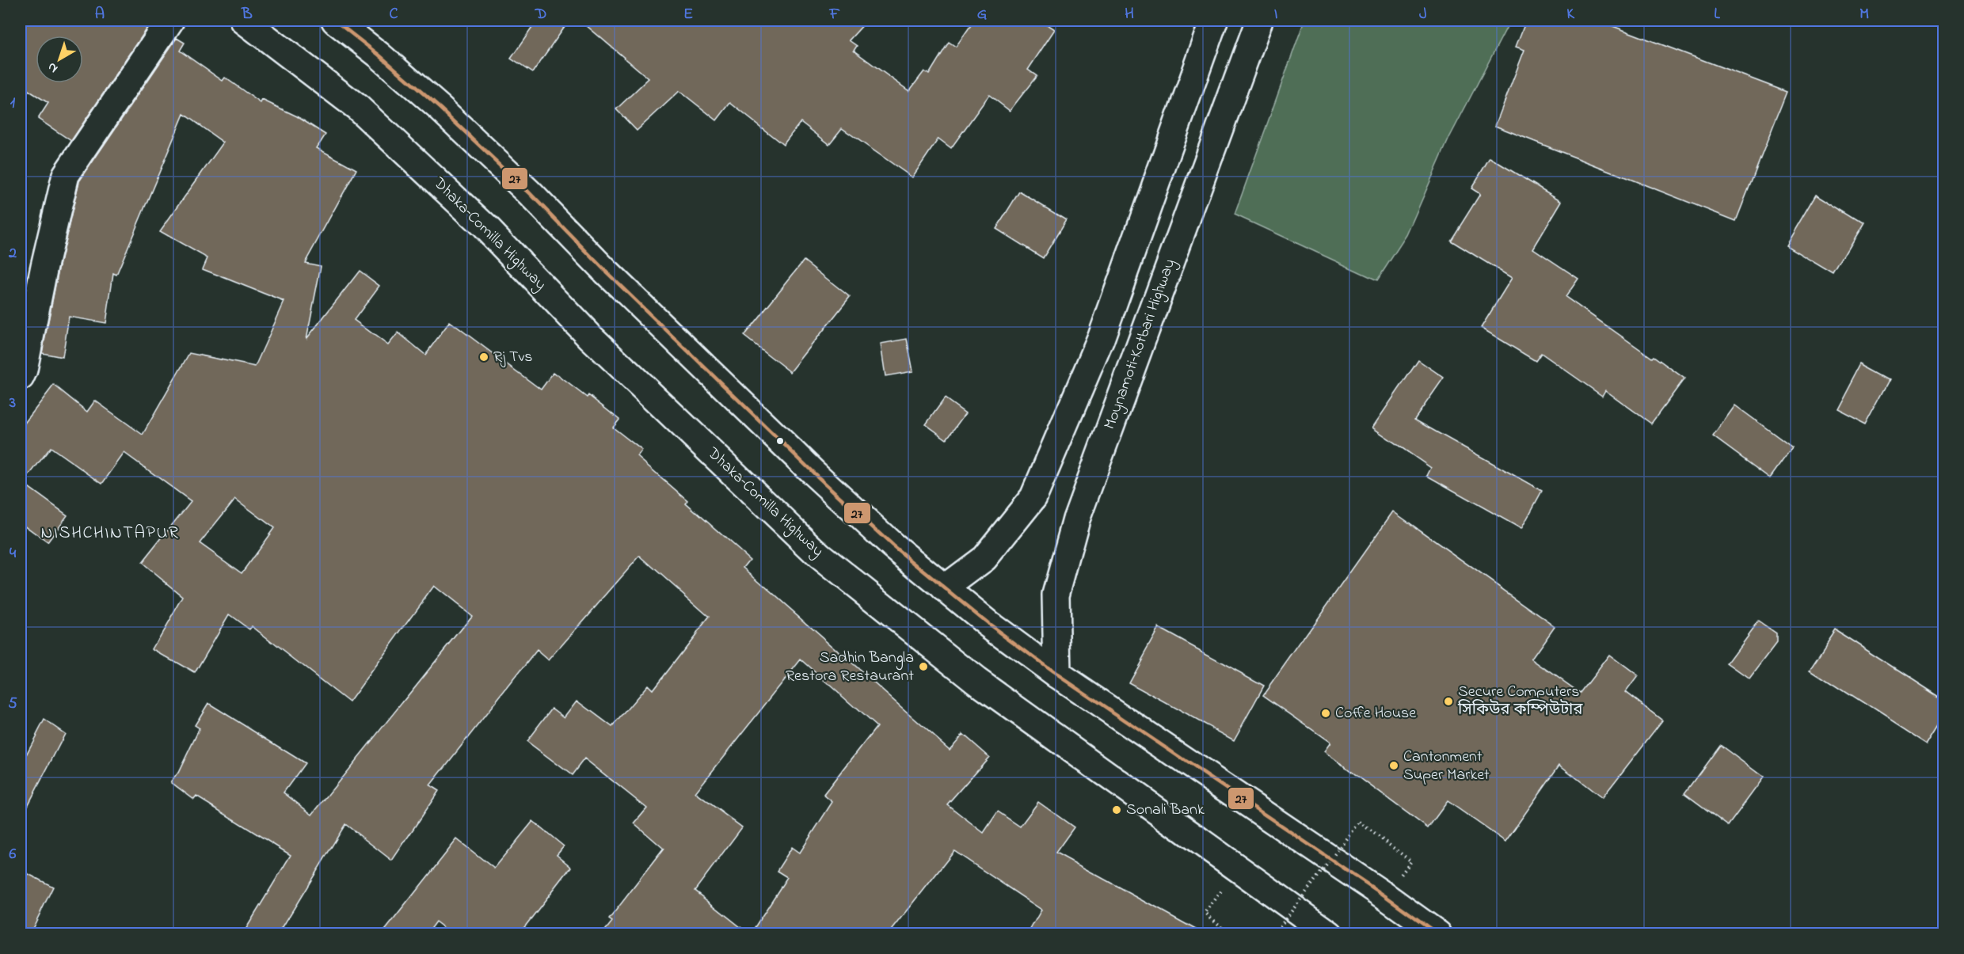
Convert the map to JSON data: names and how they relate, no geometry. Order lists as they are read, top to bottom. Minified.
{"streets":{"main road":["Dhaka–Comilla Highway","Moynamoti–Kotbari Highway"]},"districts":["NISHCHINTAPUR"],"places":["Rj Tvs","Sadhin Bangla Restora Restaurant","Secure Computers সিকিউর কম্পিউটার","Coffe House","Cantonment Super Market","Sonali Bank"],"lines":["transit line 27"],"north":"bottom left","grid":{"columns":["A","B","C","D","E","F","G","H","I","J","K","L","M"],"rows":["1","2","3","4","5","6"]}}
